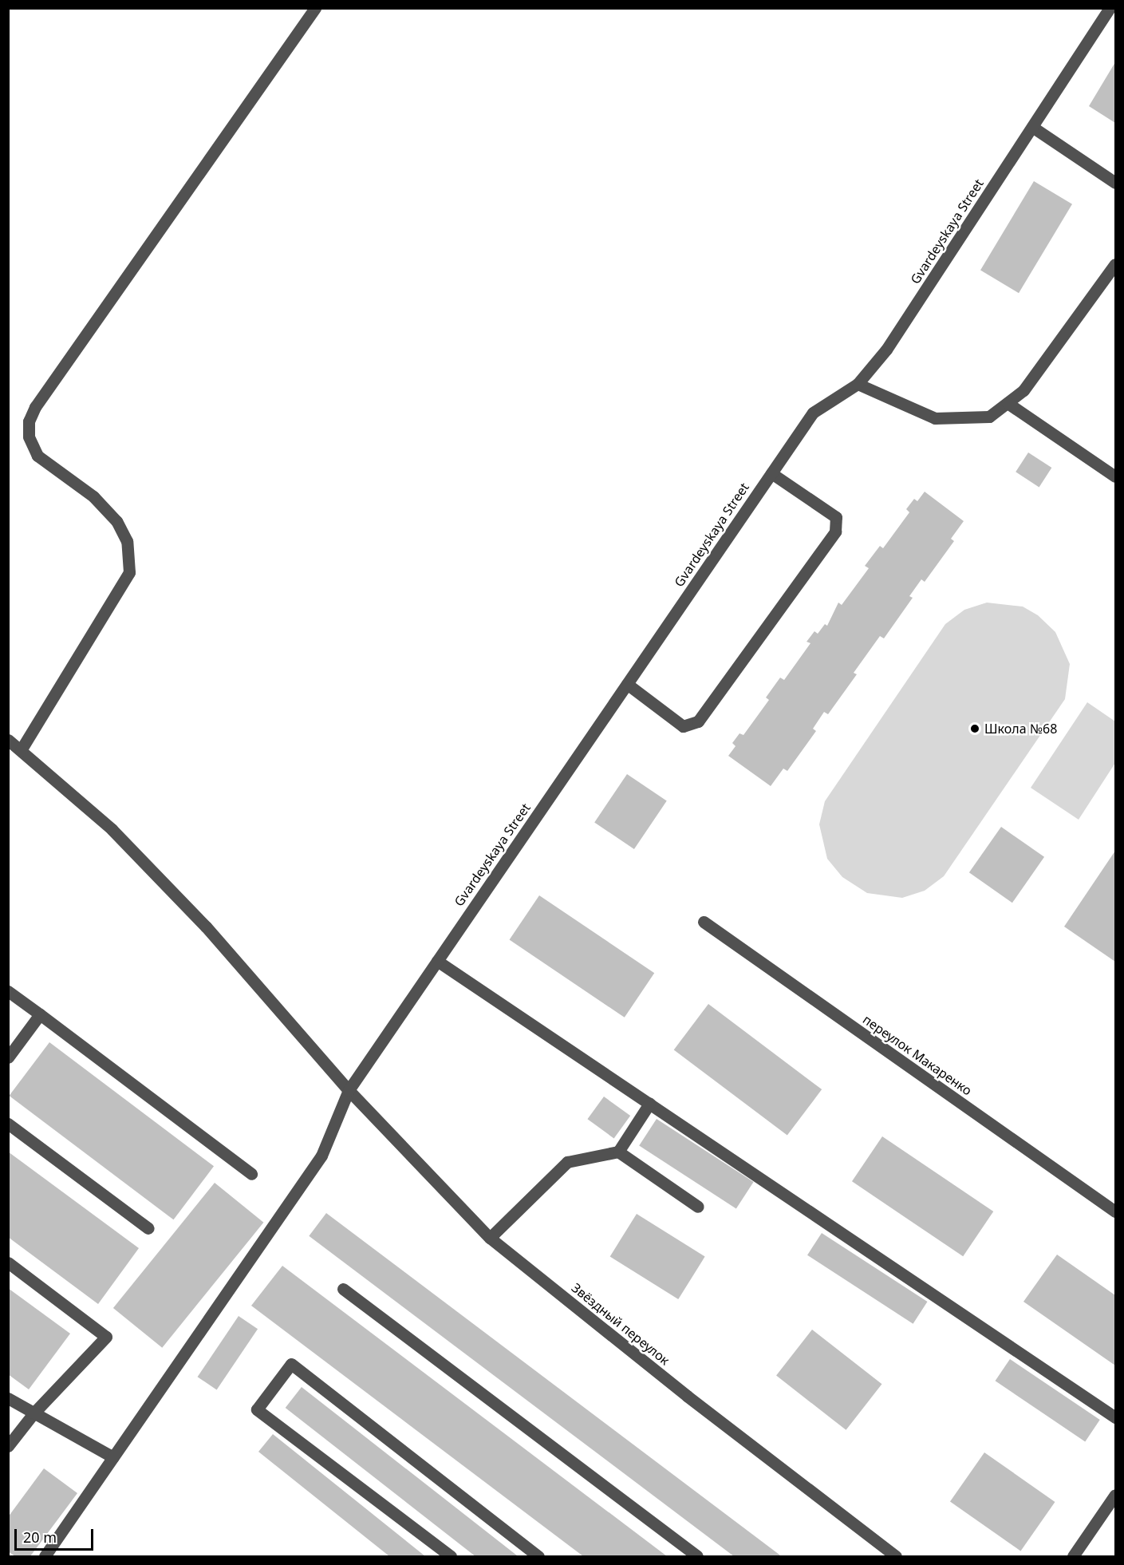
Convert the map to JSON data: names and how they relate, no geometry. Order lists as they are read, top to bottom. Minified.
{"streets":{"street":["Gvardeyskaya Street","переулок Макаренко","Звёздный переулок"]},"crossings":[["Gvardeyskaya Street","Звёздный переулок"]],"places":["Школа №68"],"scale_bar":"20 m"}
